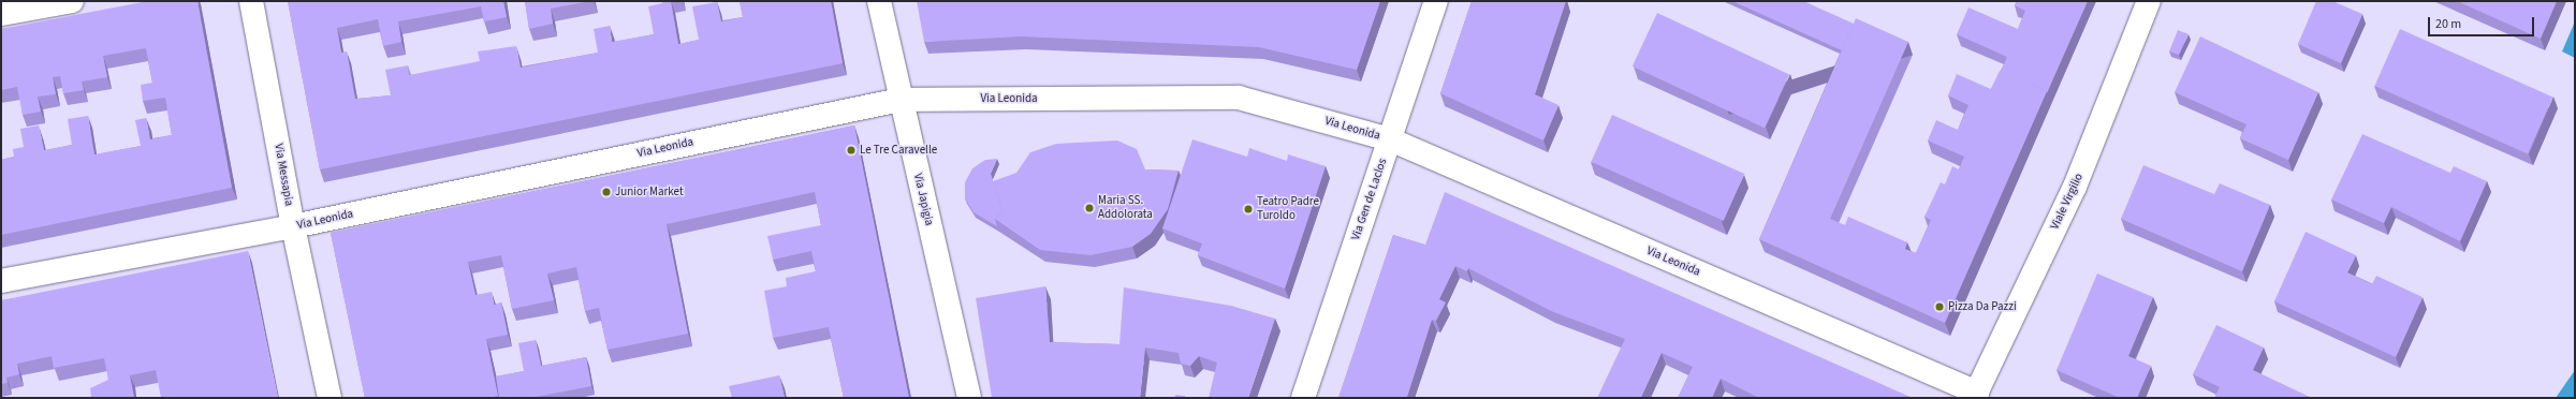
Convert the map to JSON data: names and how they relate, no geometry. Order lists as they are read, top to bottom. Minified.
{"streets":{"street":["Via Leonida","Via Messapia","Via Japigia","Via Gen de Laclos","Viale Virgilio"]},"crossings":[["Via Leonida","Via Messapia"],["Via Leonida","Via Japigia"],["Via Leonida","Via Gen de Laclos"],["Via Leonida","Viale Virgilio"]],"places":["Le Tre Caravelle","Junior Market","Maria SS. Addolorata","Teatro Padre Turoldo","Pizza Da Pazzi"],"scale_bar":"20 m"}
